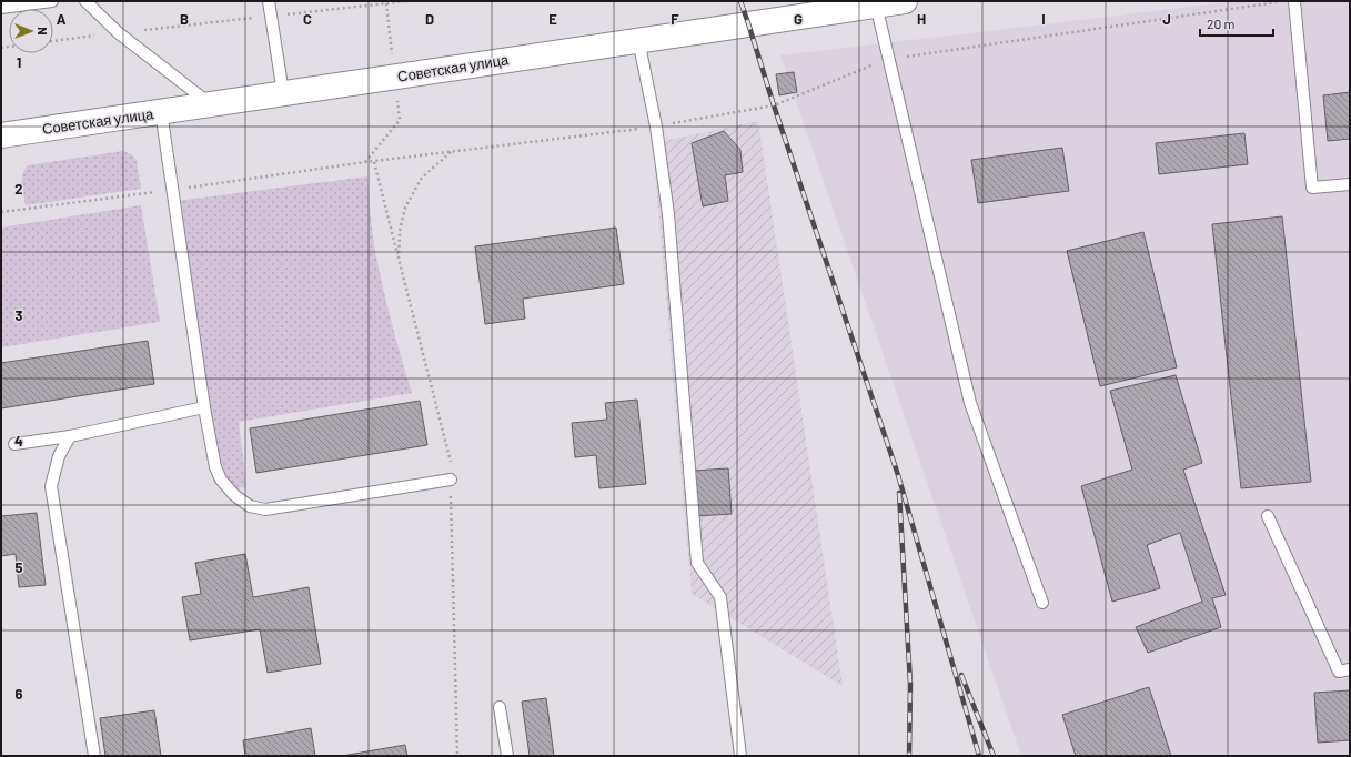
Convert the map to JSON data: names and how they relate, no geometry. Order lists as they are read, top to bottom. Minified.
{"streets":{"main road":["Советская улица"]},"scale_bar":"20 m","north":"right","grid":{"columns":["A","B","C","D","E","F","G","H","I","J"],"rows":["1","2","3","4","5","6"]}}
